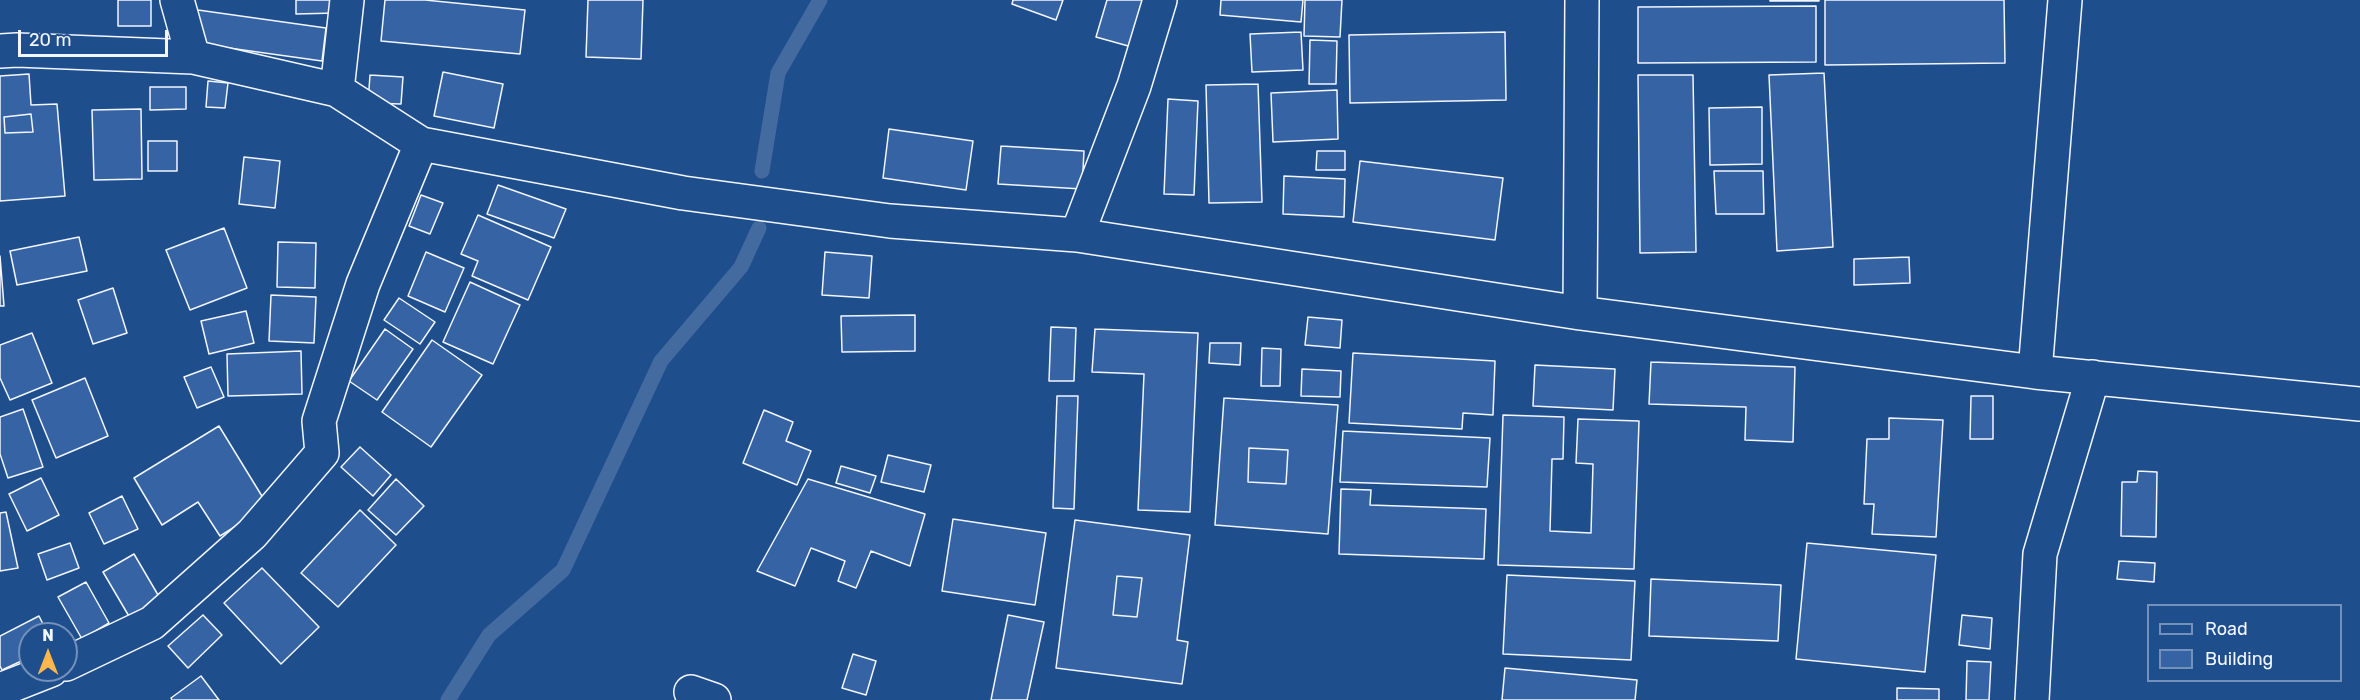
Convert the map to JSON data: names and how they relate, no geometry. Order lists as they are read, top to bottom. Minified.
{"legend":["Road","Building"],"scale_bar":"20 m","north":"top"}
